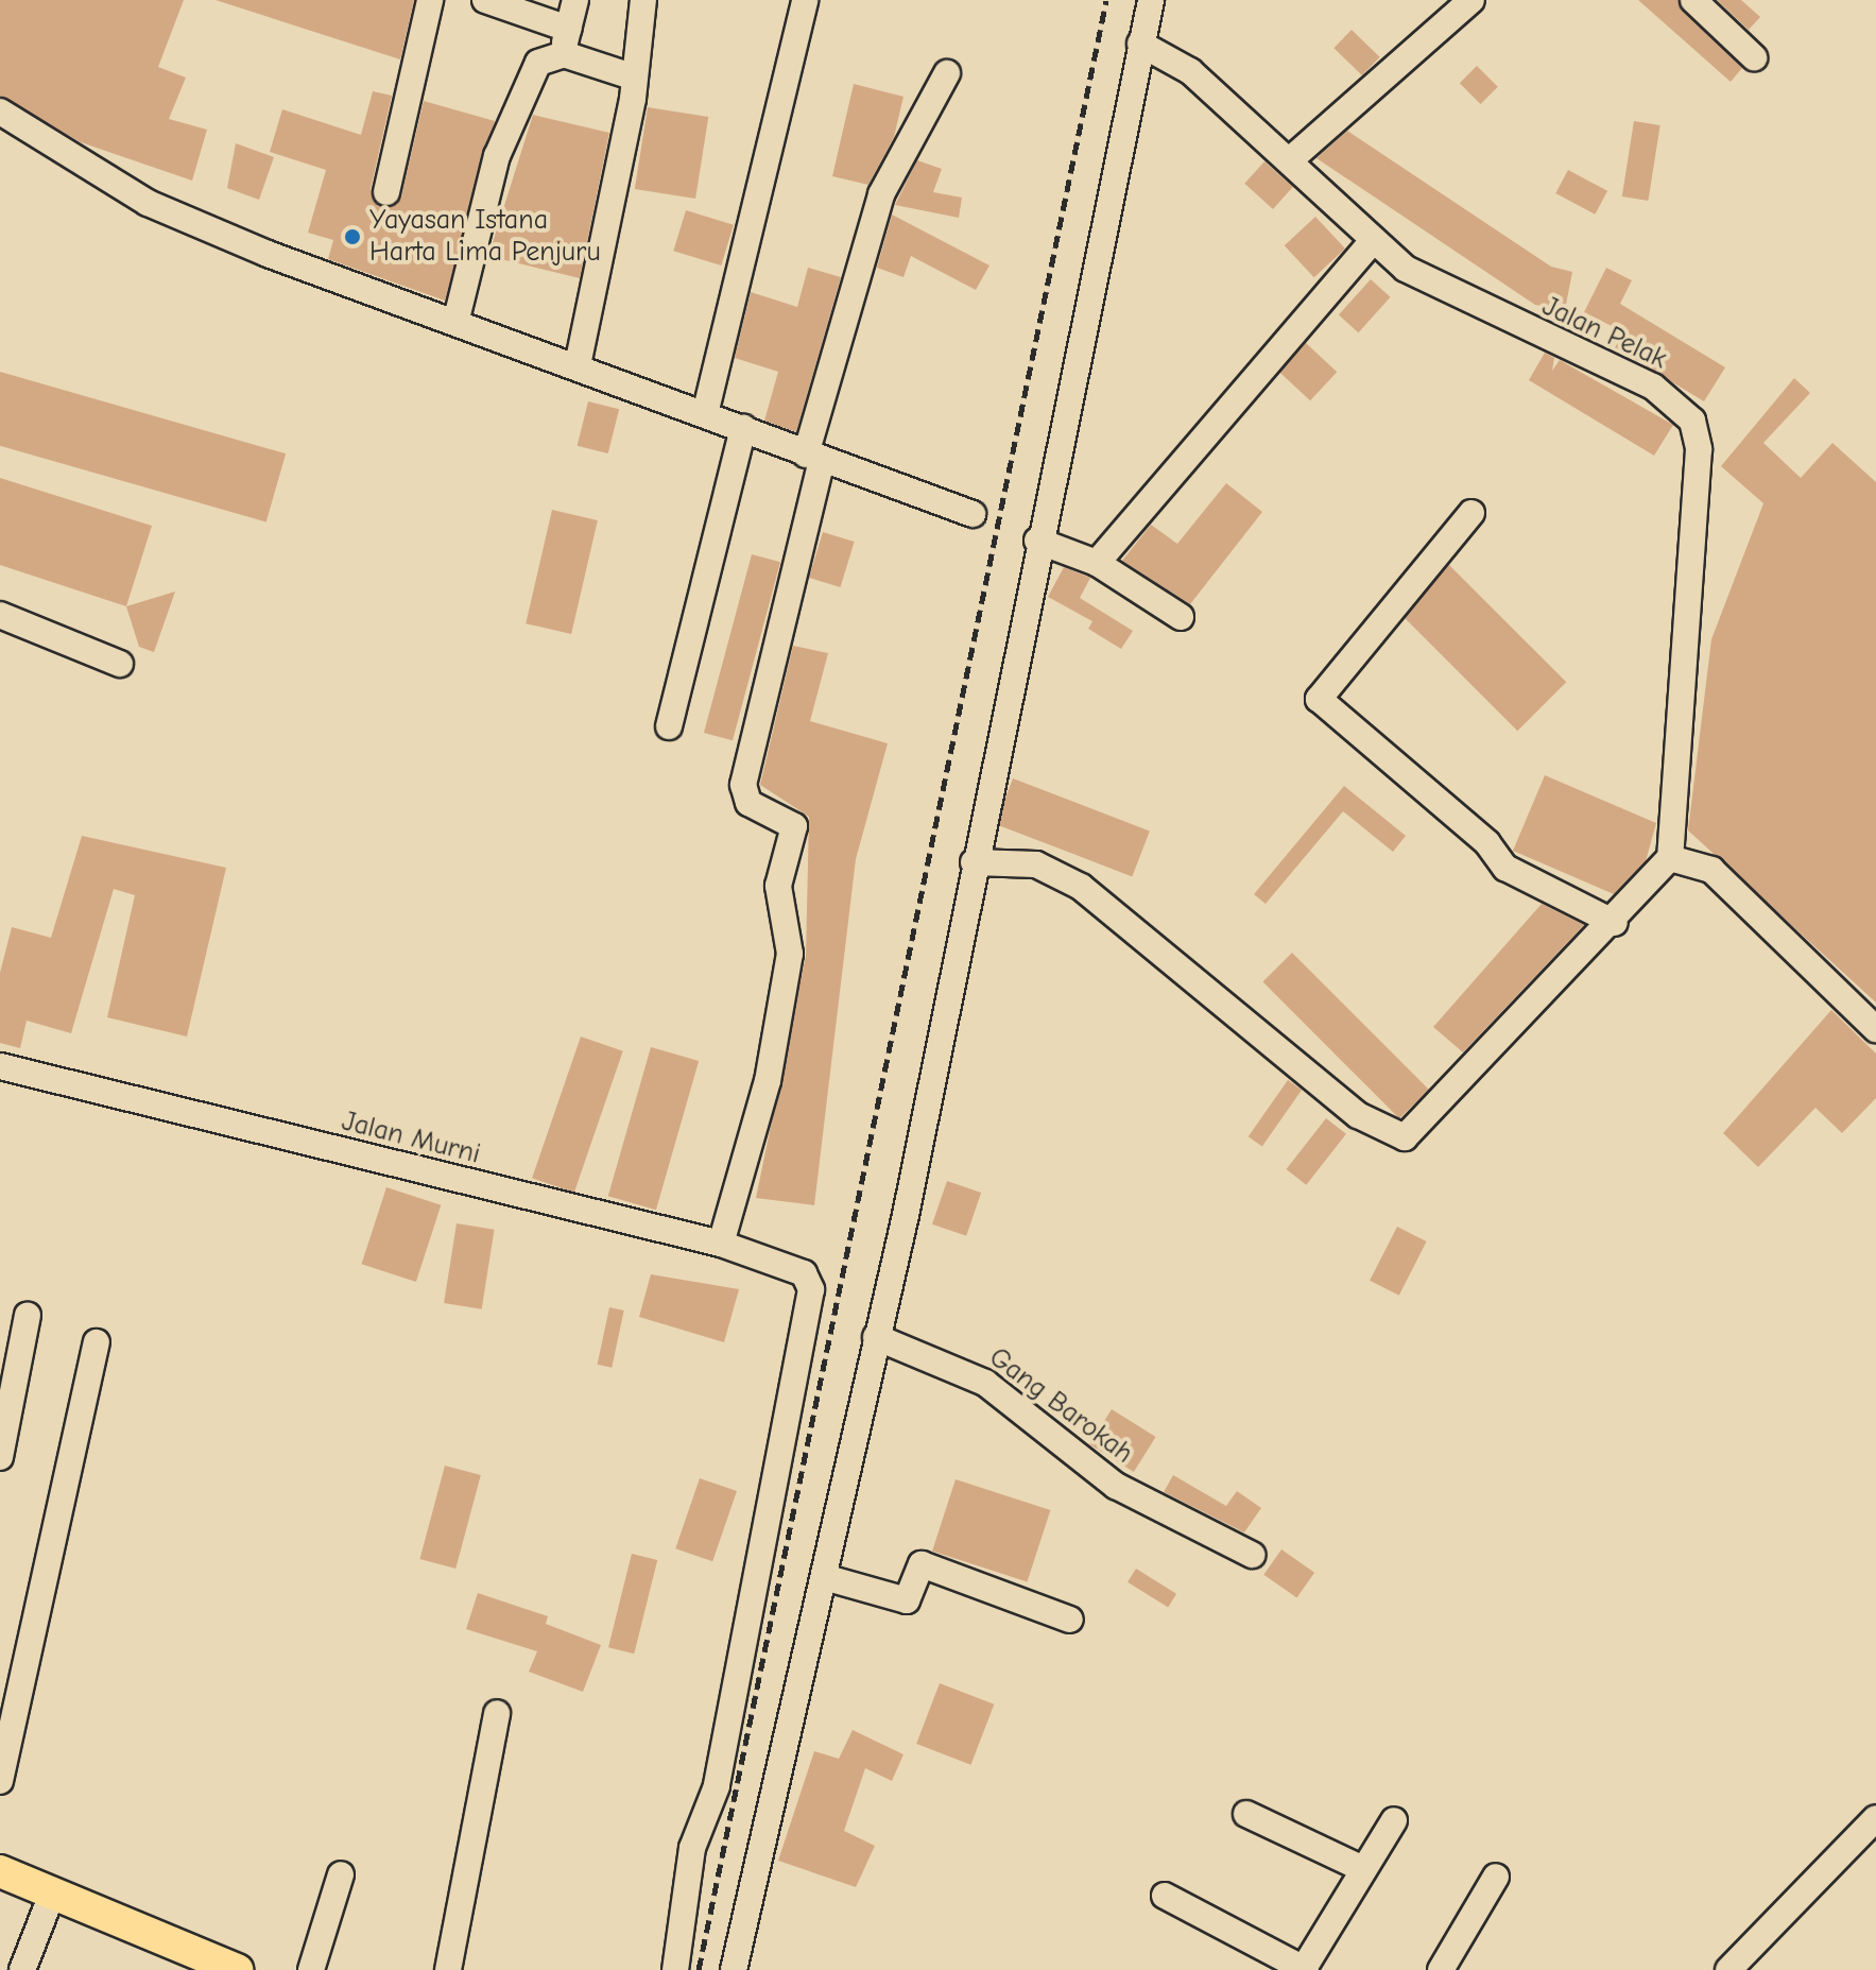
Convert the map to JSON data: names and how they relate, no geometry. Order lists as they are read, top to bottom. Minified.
{"streets":{"street":["Jalan Pelak","Jalan Murni","Gang Barokah"]},"places":["Yayasan Istana Harta Lima Penjuru"]}
